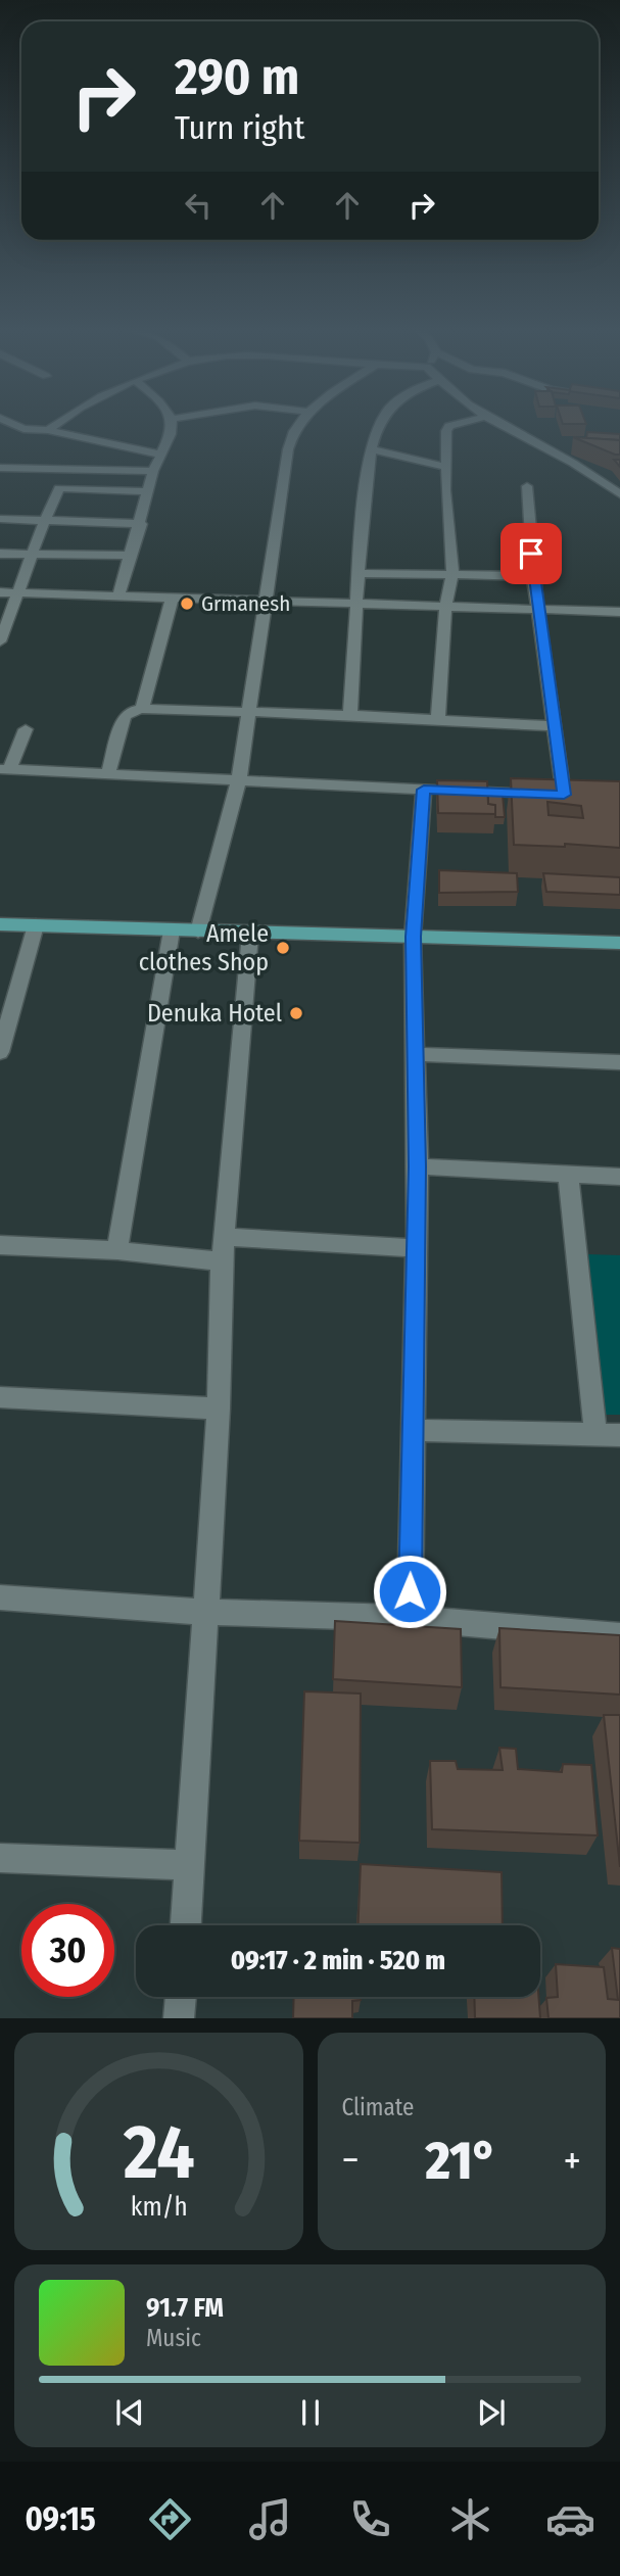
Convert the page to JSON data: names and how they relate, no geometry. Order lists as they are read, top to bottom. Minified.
{"places":["Grmanesh","Amele clothes Shop","Denuka Hotel"],"page":{"turn":["290 m","Turn right"],"limit":"30","trip":"09:17 · 2 min · 520 m","tile":"Climate","heat":["−","21°","+"],"song":["91.7 FM","Music"],"tabs":"09:15","gauge":["24","km/h"]}}
